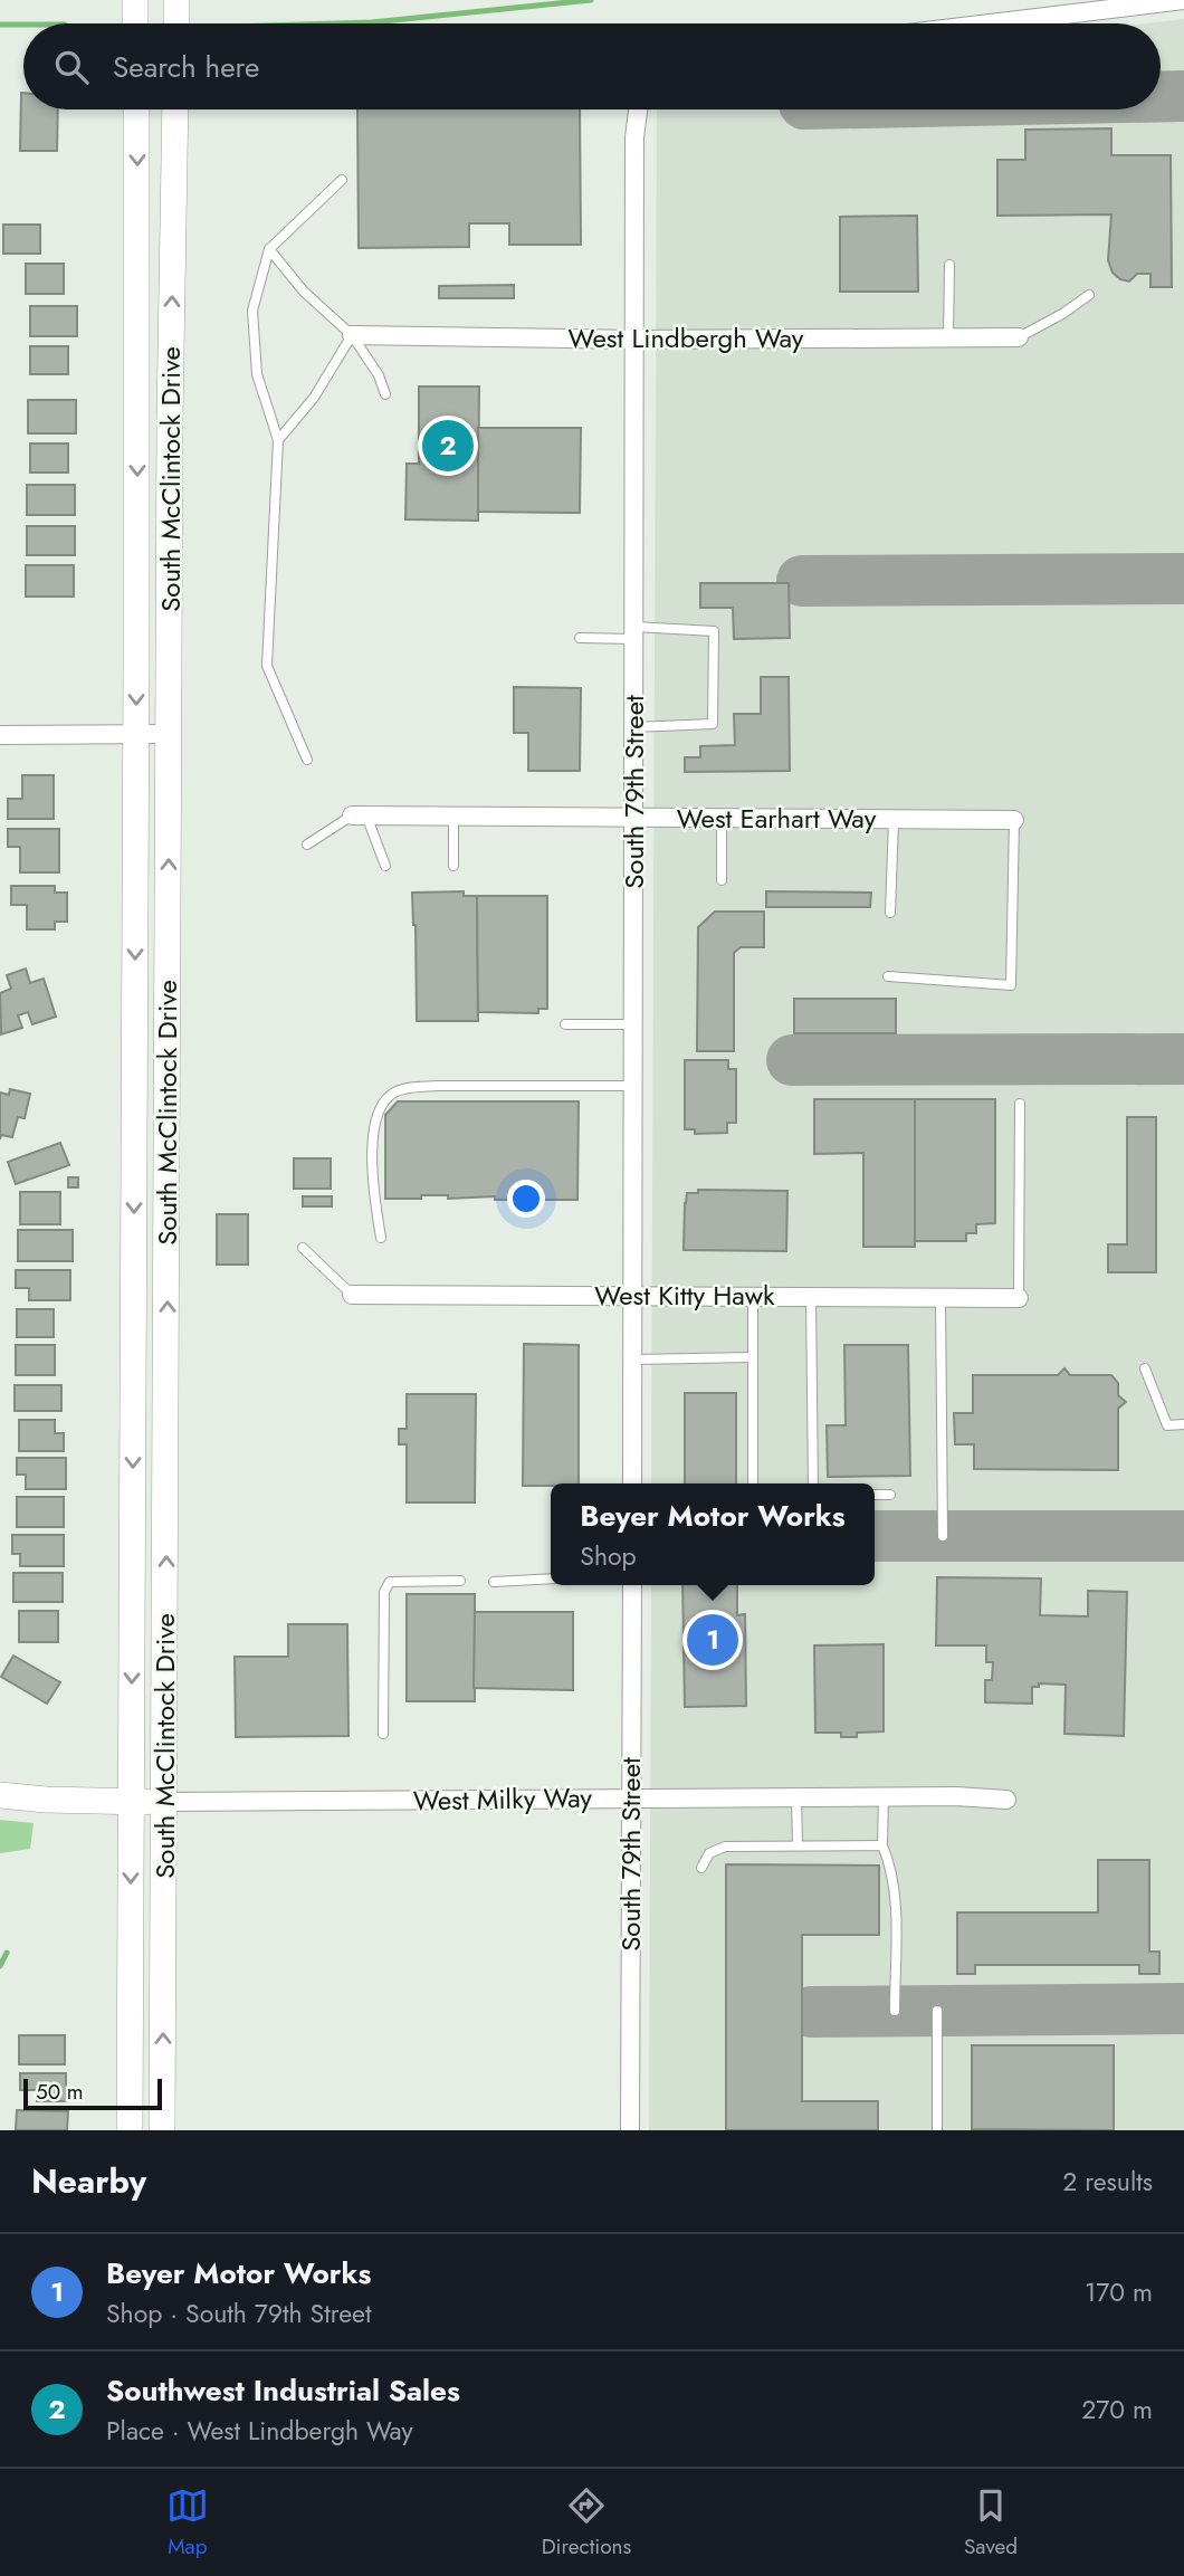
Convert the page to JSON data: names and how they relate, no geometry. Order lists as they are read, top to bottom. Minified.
{"streets":{"main road":["South McClintock Drive","West Milky Way"],"street":["West Lindbergh Way","South 79th Street","West Earhart Way","West Kitty Hawk"]},"crossings":[["West Lindbergh Way","South 79th Street"],["South McClintock Drive","West Milky Way"],["South 79th Street","West Earhart Way"],["South 79th Street","West Kitty Hawk"],["South 79th Street","West Milky Way"]],"scale_bar":"50 m","page":{"search":"Search here","pins":["2","1"],"popup":["Beyer Motor Works","Shop"],"scale":"50 m","heading":["Nearby","2 results"],"list":[{"mark":"1","name":"Beyer Motor Works","note":"Shop · South 79th Street","value":"170 m"},{"mark":"2","name":"Southwest Industrial Sales","note":"Place · West Lindbergh Way","value":"270 m"}],"nav":["Map","Directions","Saved"]}}
